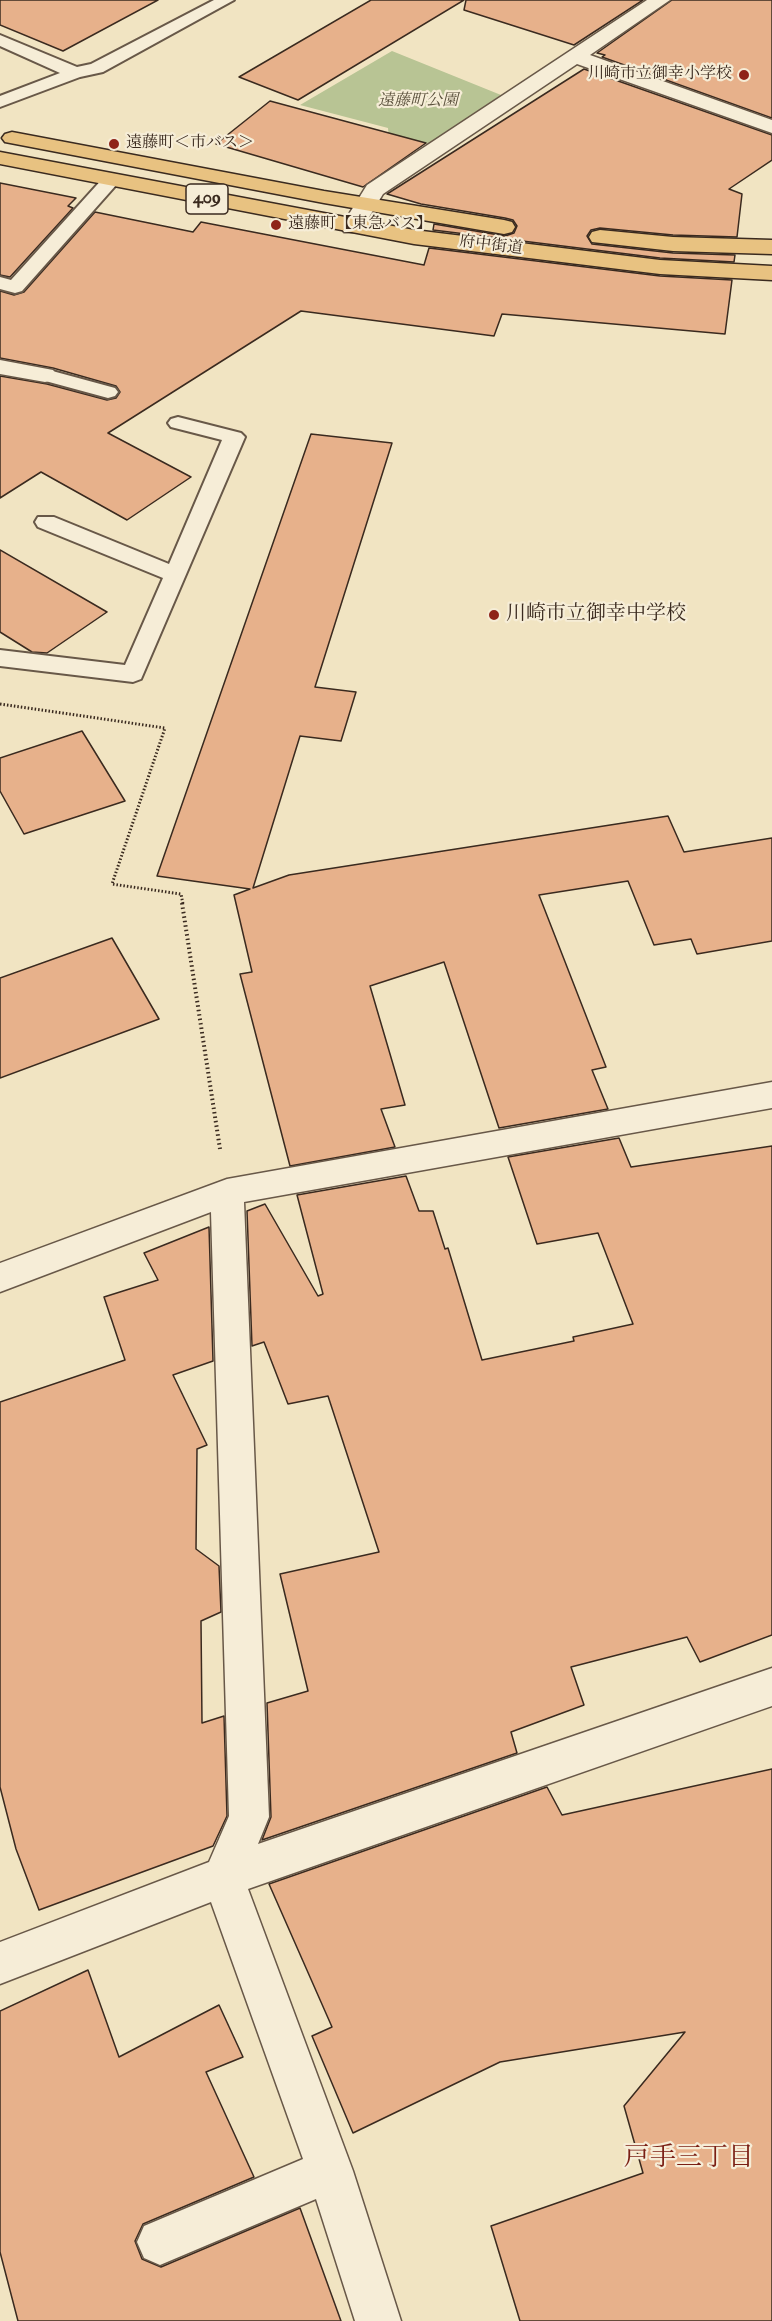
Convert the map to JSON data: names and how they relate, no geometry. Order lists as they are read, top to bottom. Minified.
{"streets":{"highway":["409","府中街道"]},"districts":["戸手三丁目"],"parks":["遠藤町公園"],"places":["川崎市立御幸小学校","遠藤町＜市バス＞","遠藤町【東急バス】","川崎市立御幸中学校"]}
